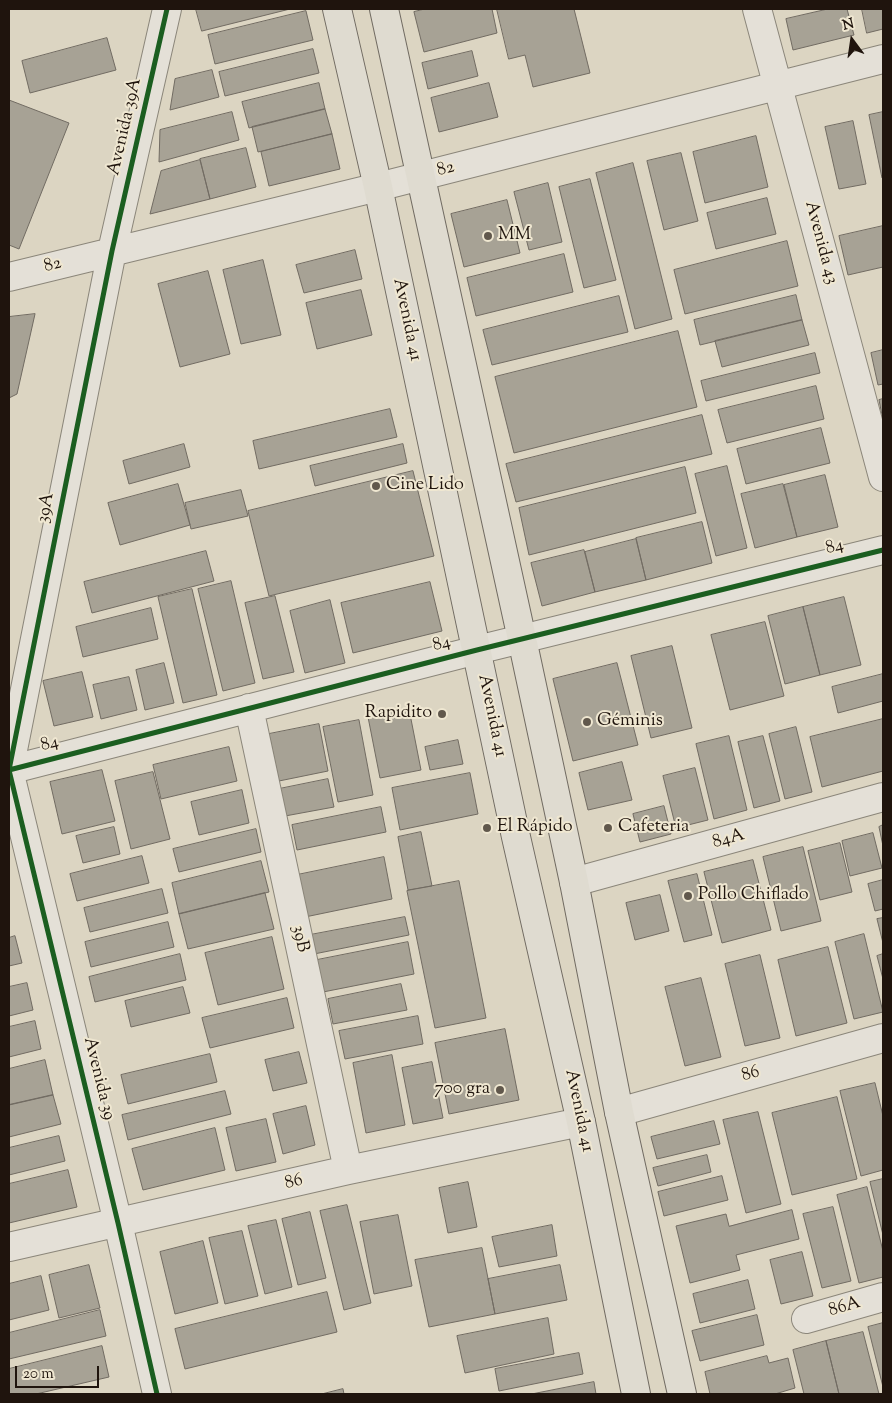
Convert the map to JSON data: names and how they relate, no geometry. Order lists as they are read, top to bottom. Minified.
{"streets":{"main road":["Avenida 41"],"street":["Avenida 39A","82","Avenida 43","39A","84","84A","39B","86","Avenida 39","86A"]},"crossings":[["Avenida 39A","82"],["Avenida 39A","39A"],["82","Avenida 43"],["82","Avenida 41"],["82","39A"],["Avenida 41","84"],["Avenida 41","86"],["39A","84"],["39A","Avenida 39"],["84","39B"],["84","Avenida 39"],["39B","86"],["86","Avenida 39"]],"places":["MM","Cine Lido","Rapidito","Géminis","El Rápido","Cafeteria","Pollo Chiflado","700 gra"],"scale_bar":"20 m","north":"top"}
